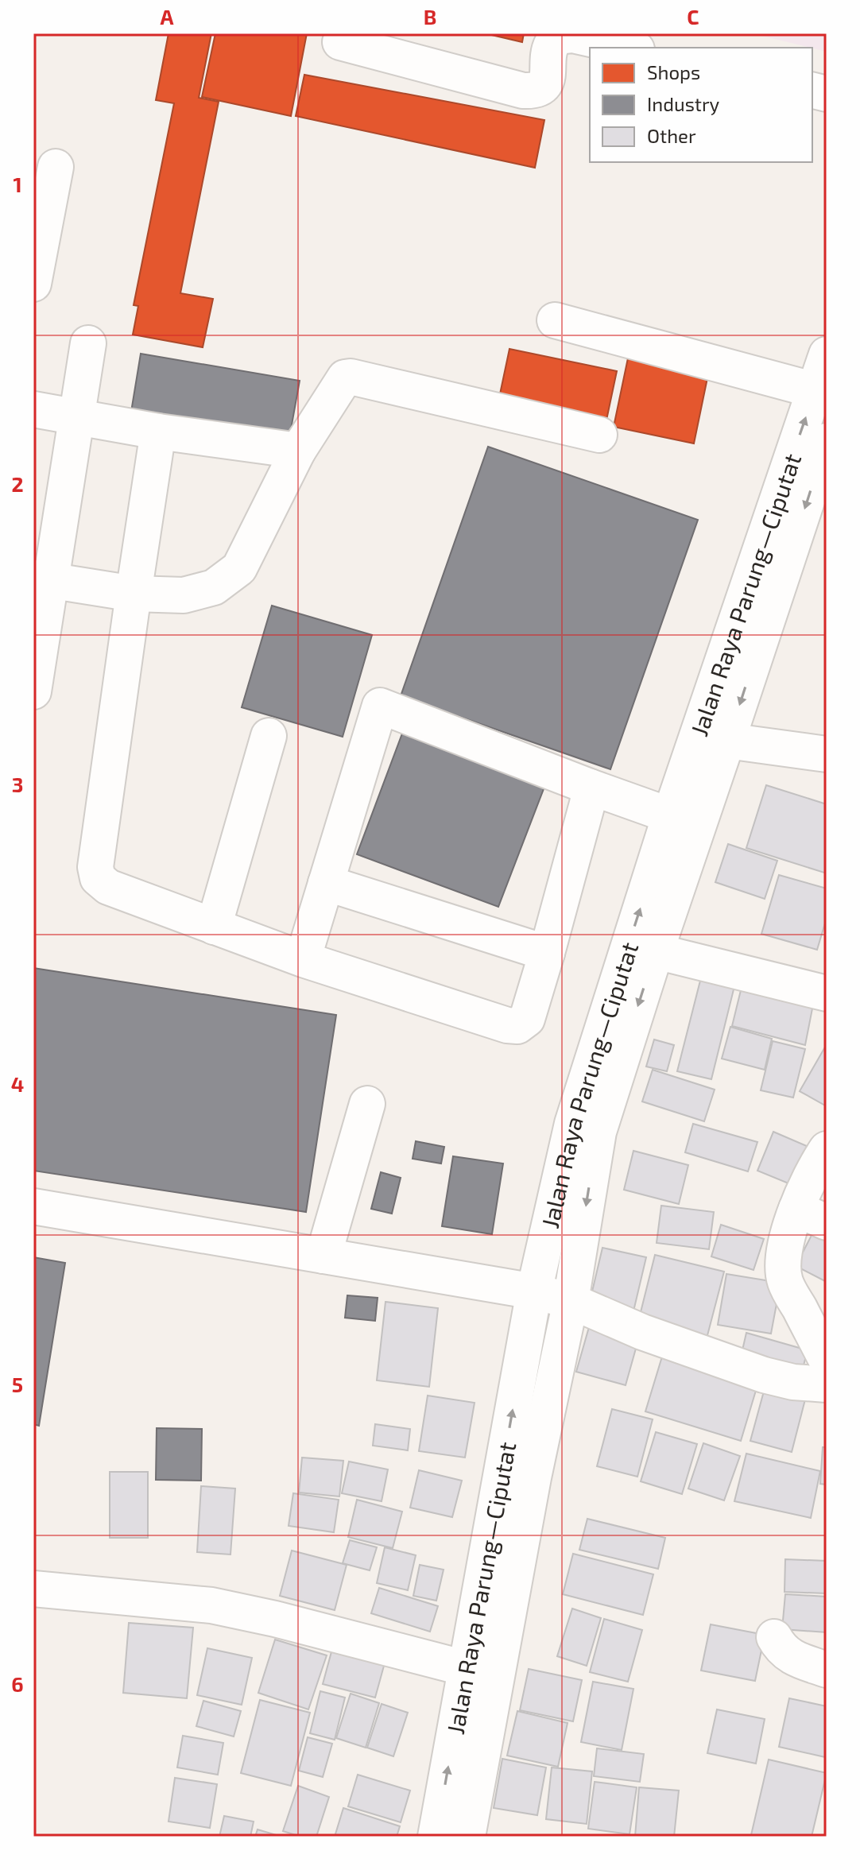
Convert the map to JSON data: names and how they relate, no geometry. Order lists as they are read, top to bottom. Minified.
{"streets":{"main road":["Jalan Raya Parung—Ciputat"]},"legend":["Shops","Industry","Other"],"grid":{"columns":["A","B","C"],"rows":["1","2","3","4","5","6"]}}
